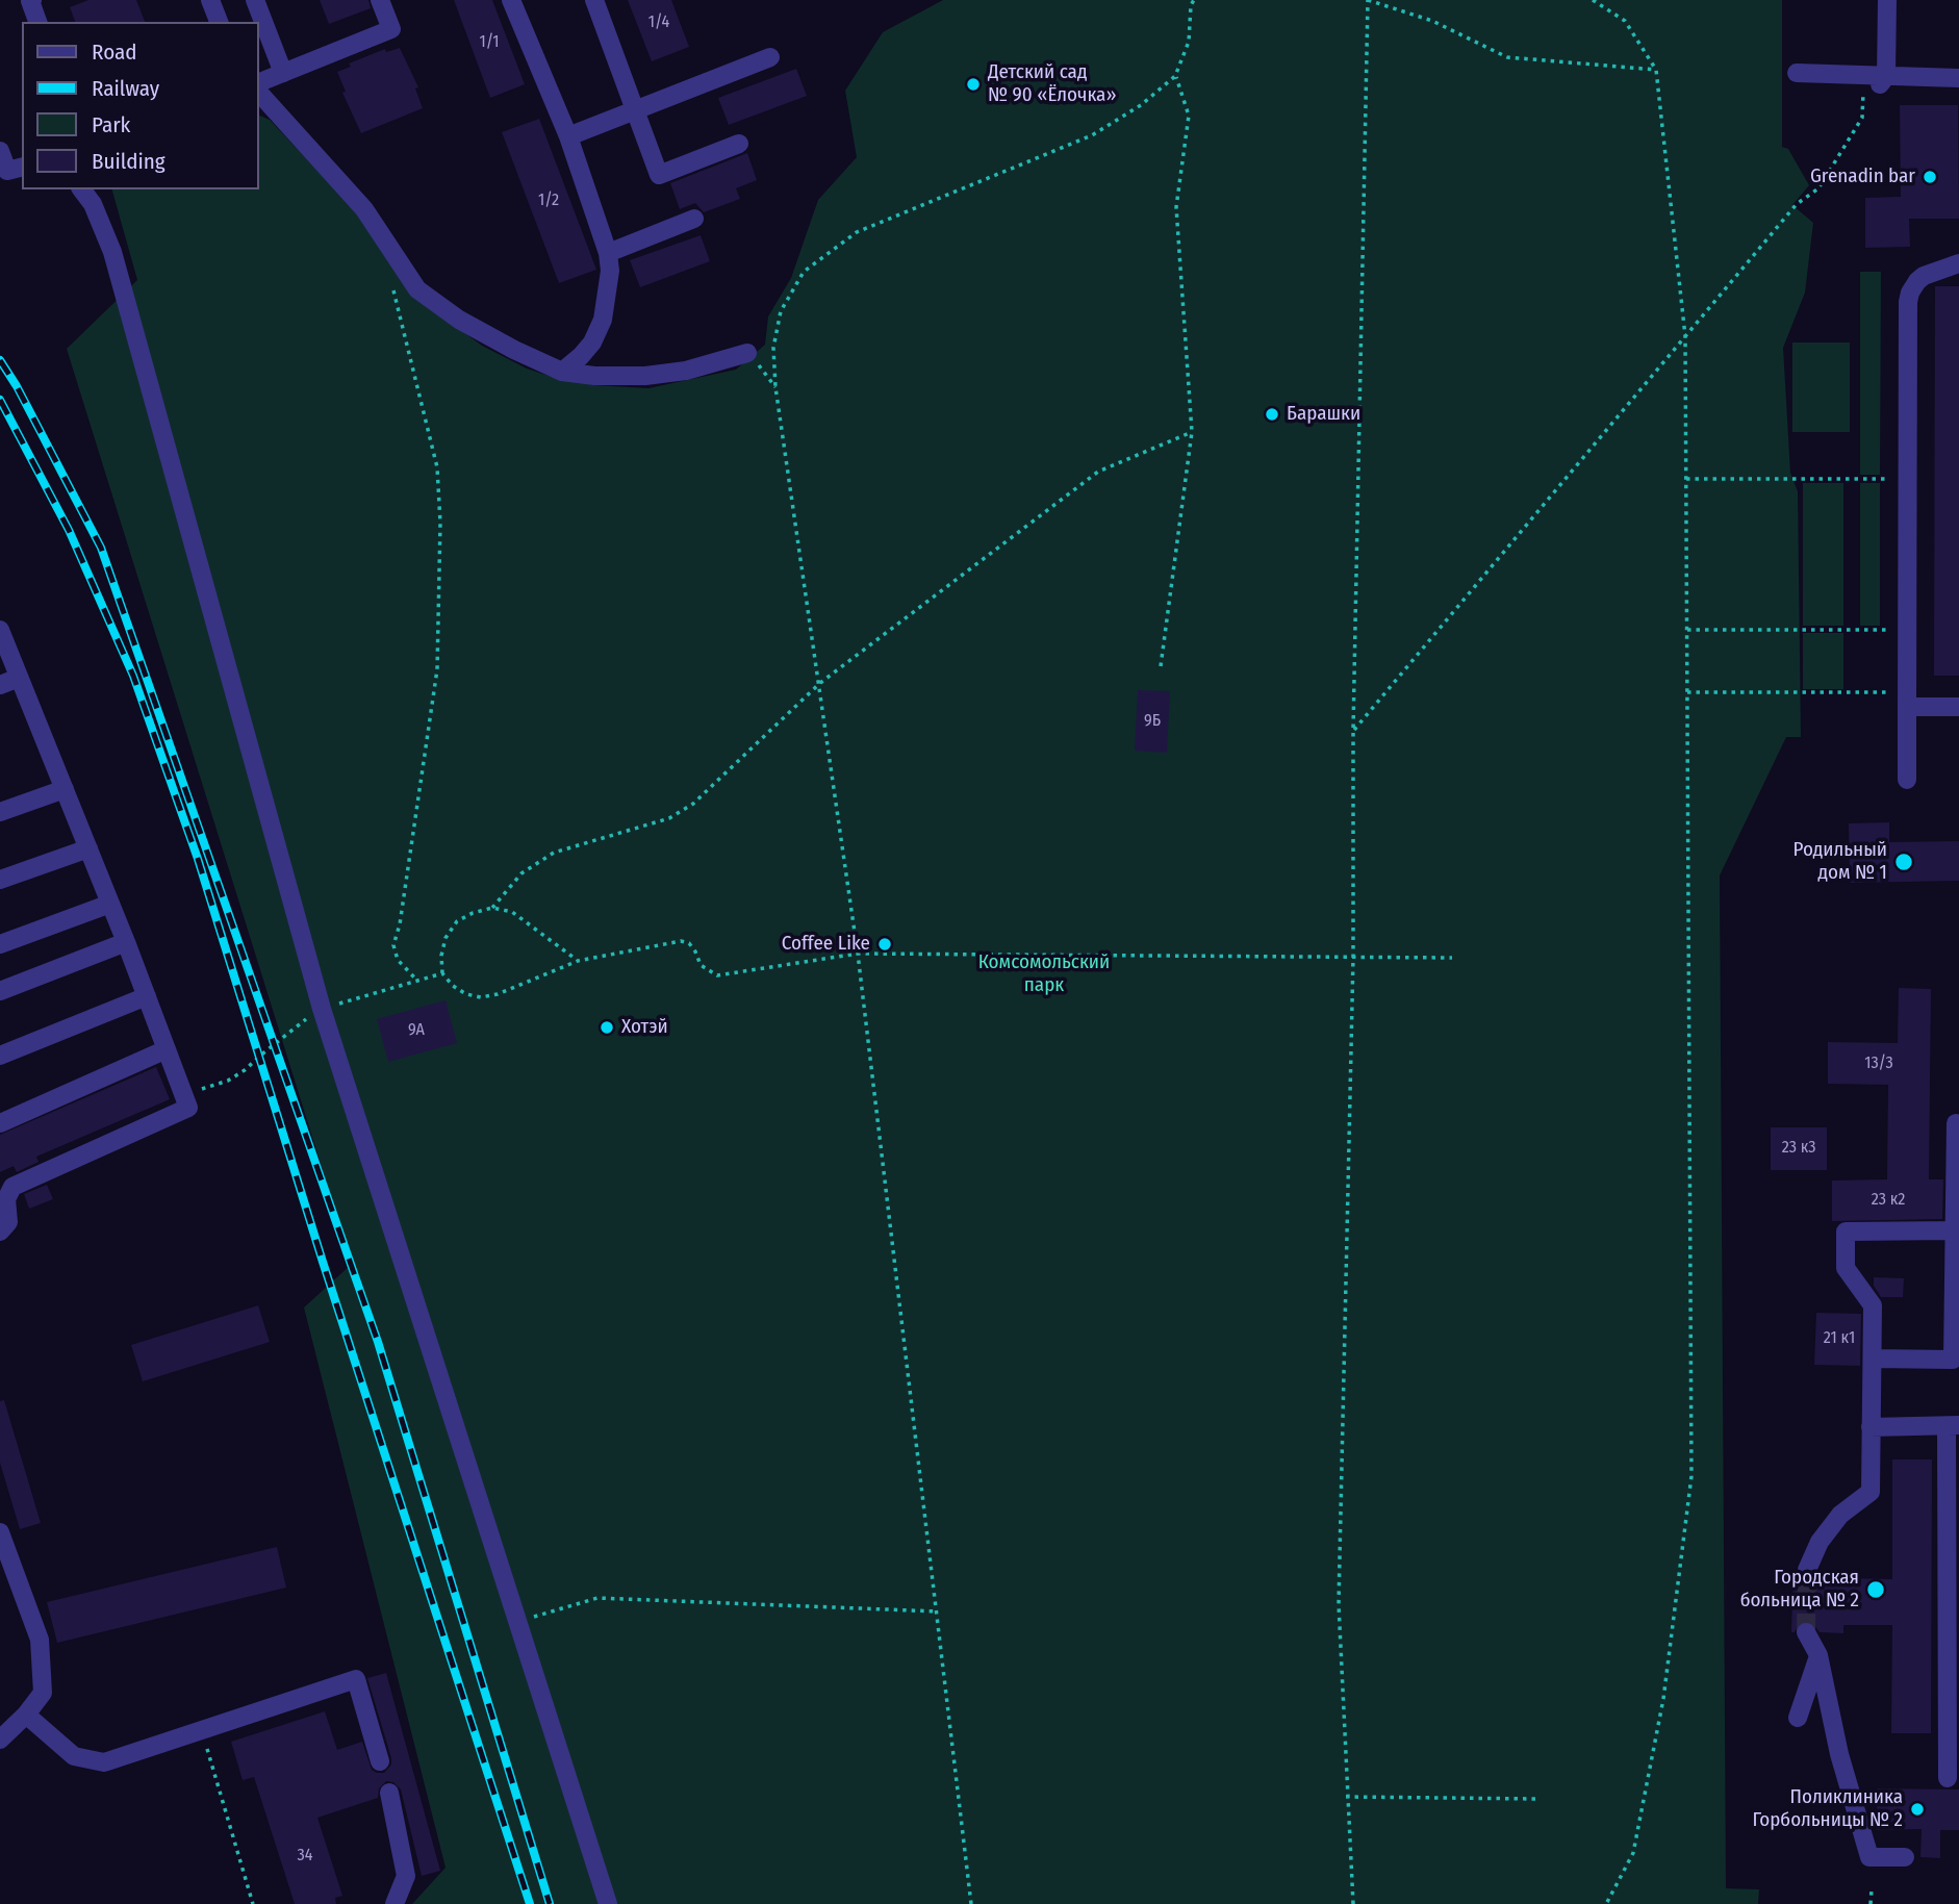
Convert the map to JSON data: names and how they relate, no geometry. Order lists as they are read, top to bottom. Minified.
{"parks":["Комсомольский парк"],"places":["Детский сад № 90 «Ёлочка»","Grenadin bar","Барашки","Родильный дом № 1","Coffee Like","Хотэй","Городская больница № 2","Поликлиника Горбольницы № 2"],"house_numbers":["1/4","1/1","1/2","9Б","9А","13/3","23 к3","23 к2","21 к1","34"],"legend":["Road","Railway","Park","Building"]}
